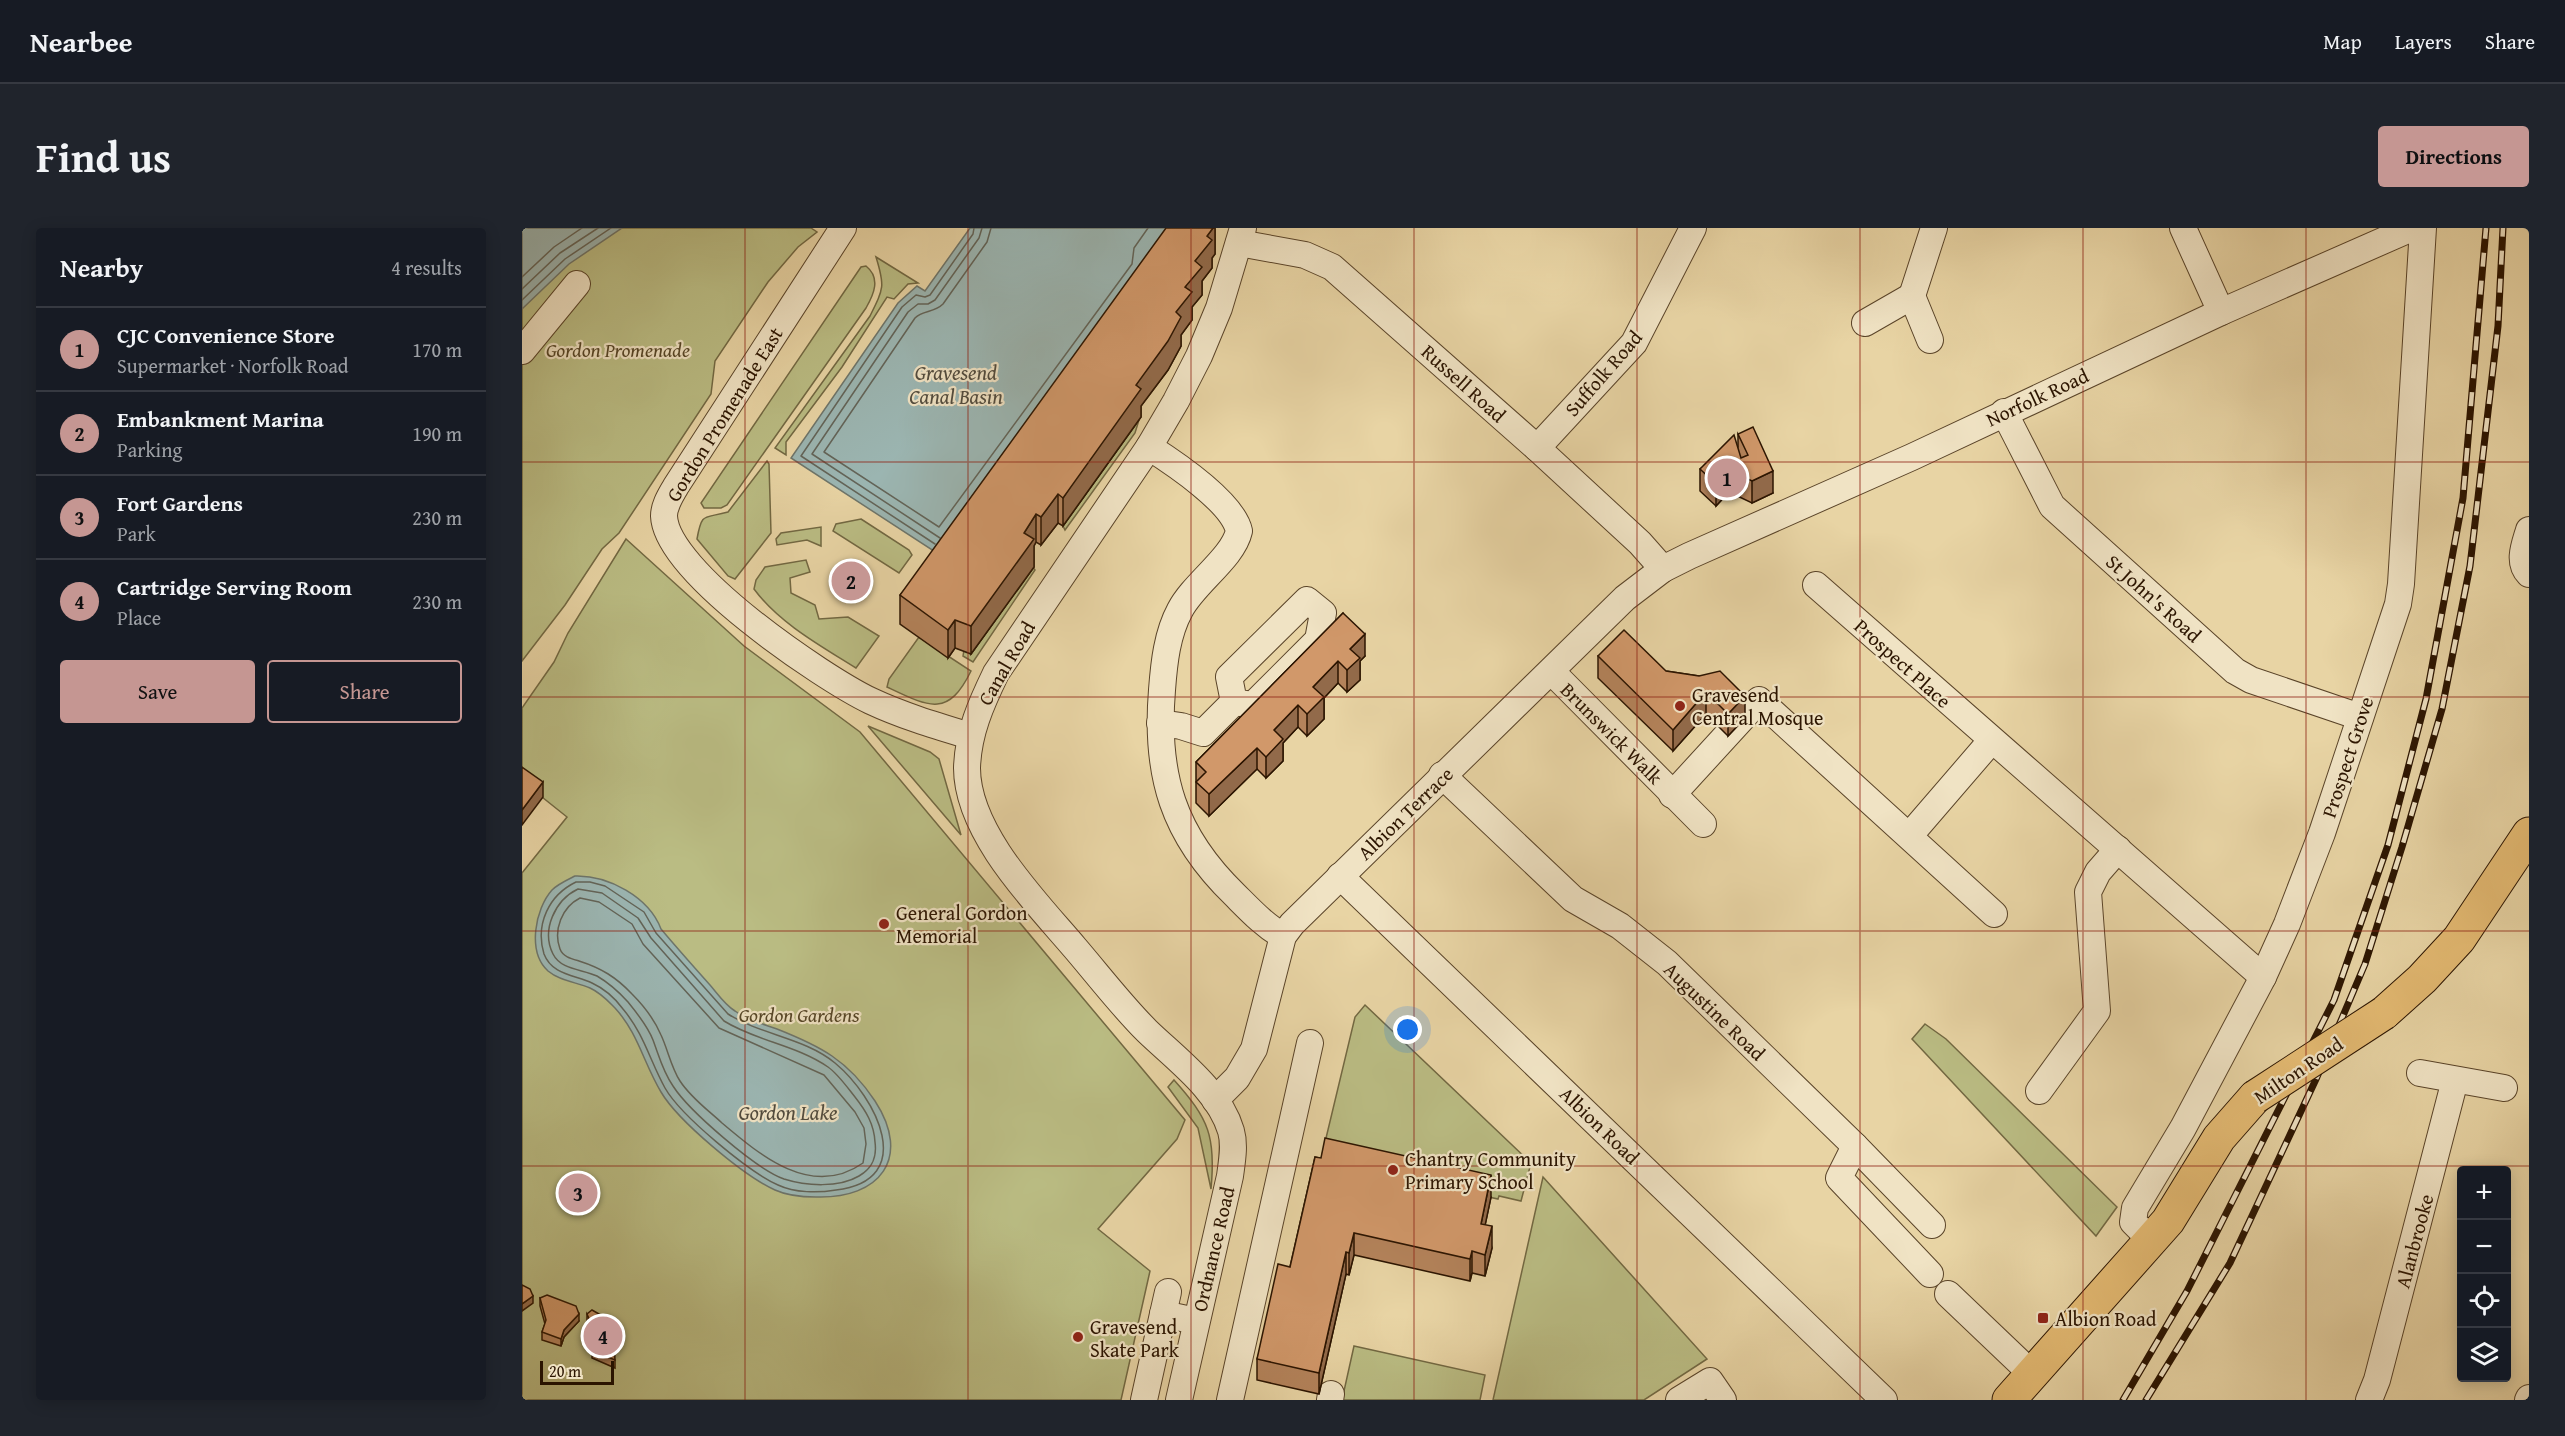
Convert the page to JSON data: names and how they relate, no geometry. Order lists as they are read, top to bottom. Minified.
{"streets":{"main road":["Milton Road"],"street":["Suffolk Road","Russell Road","Norfolk Road","Gordon Promenade East","St John's Road","Canal Road","Prospect Place","Brunswick Walk","Prospect Grove","Albion Terrace","Augustine Road","Albion Road","Alanbrooke","Ordnance Road"]},"crossings":[["Suffolk Road","Russell Road"],["Russell Road","Norfolk Road"],["Russell Road","Canal Road"],["Russell Road","Albion Terrace"],["Norfolk Road","St John's Road"],["Norfolk Road","Albion Terrace"],["Gordon Promenade East","Canal Road"],["St John's Road","Prospect Grove"],["Canal Road","Albion Terrace"],["Canal Road","Ordnance Road"],["Prospect Place","Prospect Grove"],["Brunswick Walk","Albion Terrace"],["Prospect Grove","Milton Road"],["Albion Terrace","Augustine Road"],["Albion Terrace","Albion Road"],["Albion Terrace","Ordnance Road"]],"water":["Gravesend Canal Basin","Gordon Lake"],"parks":["Gordon Promenade","Gordon Gardens"],"places":{"other":["Gravesend Central Mosque","General Gordon Memorial","Chantry Community Primary School","Gravesend Skate Park"],"transit":["Albion Road"]},"scale_bar":"20 m","page":{"header":"Nearbee","nav":["Map","Layers","Share"],"title":"Find us","buttons":["Directions",["Save","Share"]],"heading":["Nearby","4 results"],"list":[{"mark":"1","name":"CJC Convenience Store","note":"Supermarket · Norfolk Road","value":"170 m"},{"mark":"2","name":"Embankment Marina","note":"Parking","value":"190 m"},{"mark":"3","name":"Fort Gardens","note":"Park","value":"230 m"},{"mark":"4","name":"Cartridge Serving Room","note":"Place","value":"230 m"}],"pins":["1","2","3","4"],"map_buttons":["+","−"],"scale":"20 m"}}
